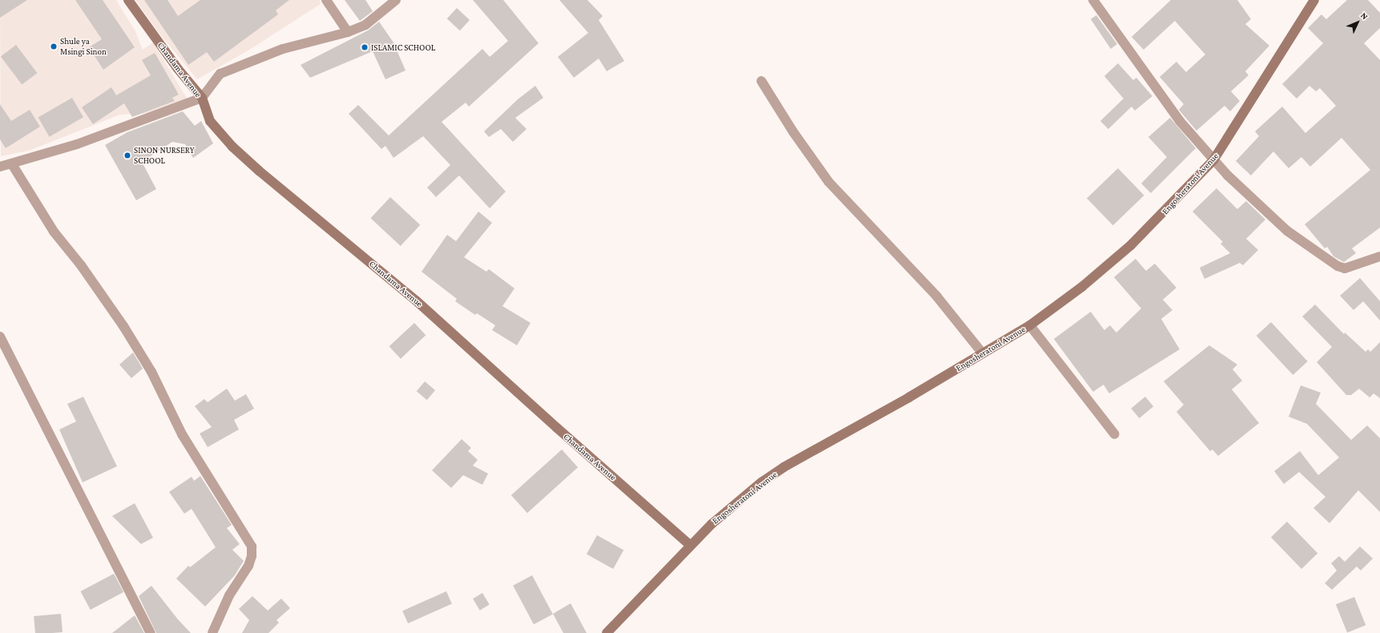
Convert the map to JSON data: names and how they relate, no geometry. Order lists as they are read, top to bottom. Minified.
{"streets":{"street":["Chandama Avenue","Engosheratoni Avenue"]},"crossings":[["Chandama Avenue","Engosheratoni Avenue"]],"places":["Shule ya Msingi Sinon","ISLAMIC SCHOOL","SINON NURSERY SCHOOL"],"north":"top right"}
